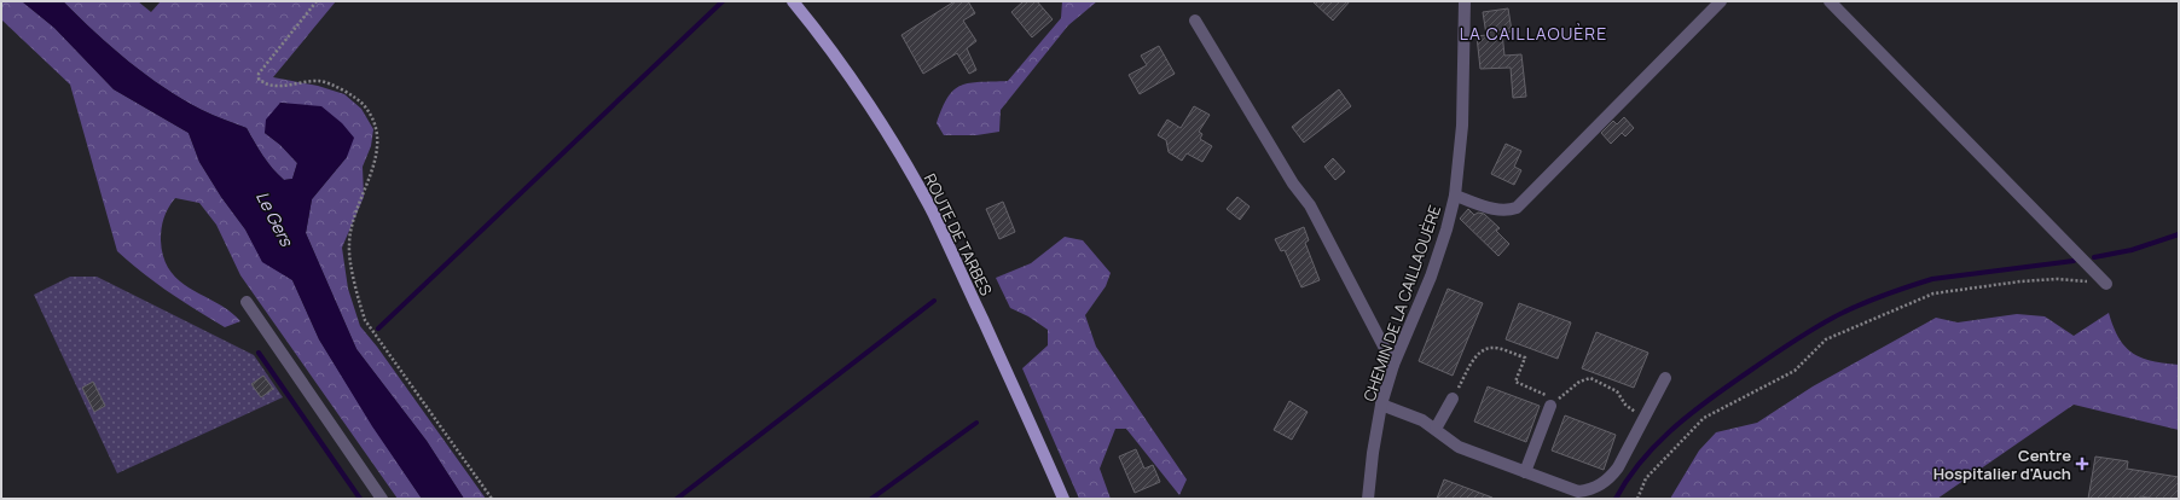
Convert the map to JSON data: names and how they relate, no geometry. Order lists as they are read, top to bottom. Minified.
{"streets":{"main road":["ROUTE DE TARBES"],"street":["CHEMIN DE LA CAILLAOUÈRE"]},"districts":["LA CAILLAOUÈRE"],"water":["Le Gers"],"places":{"health":["Centre Hospitalier d'Auch"]}}
